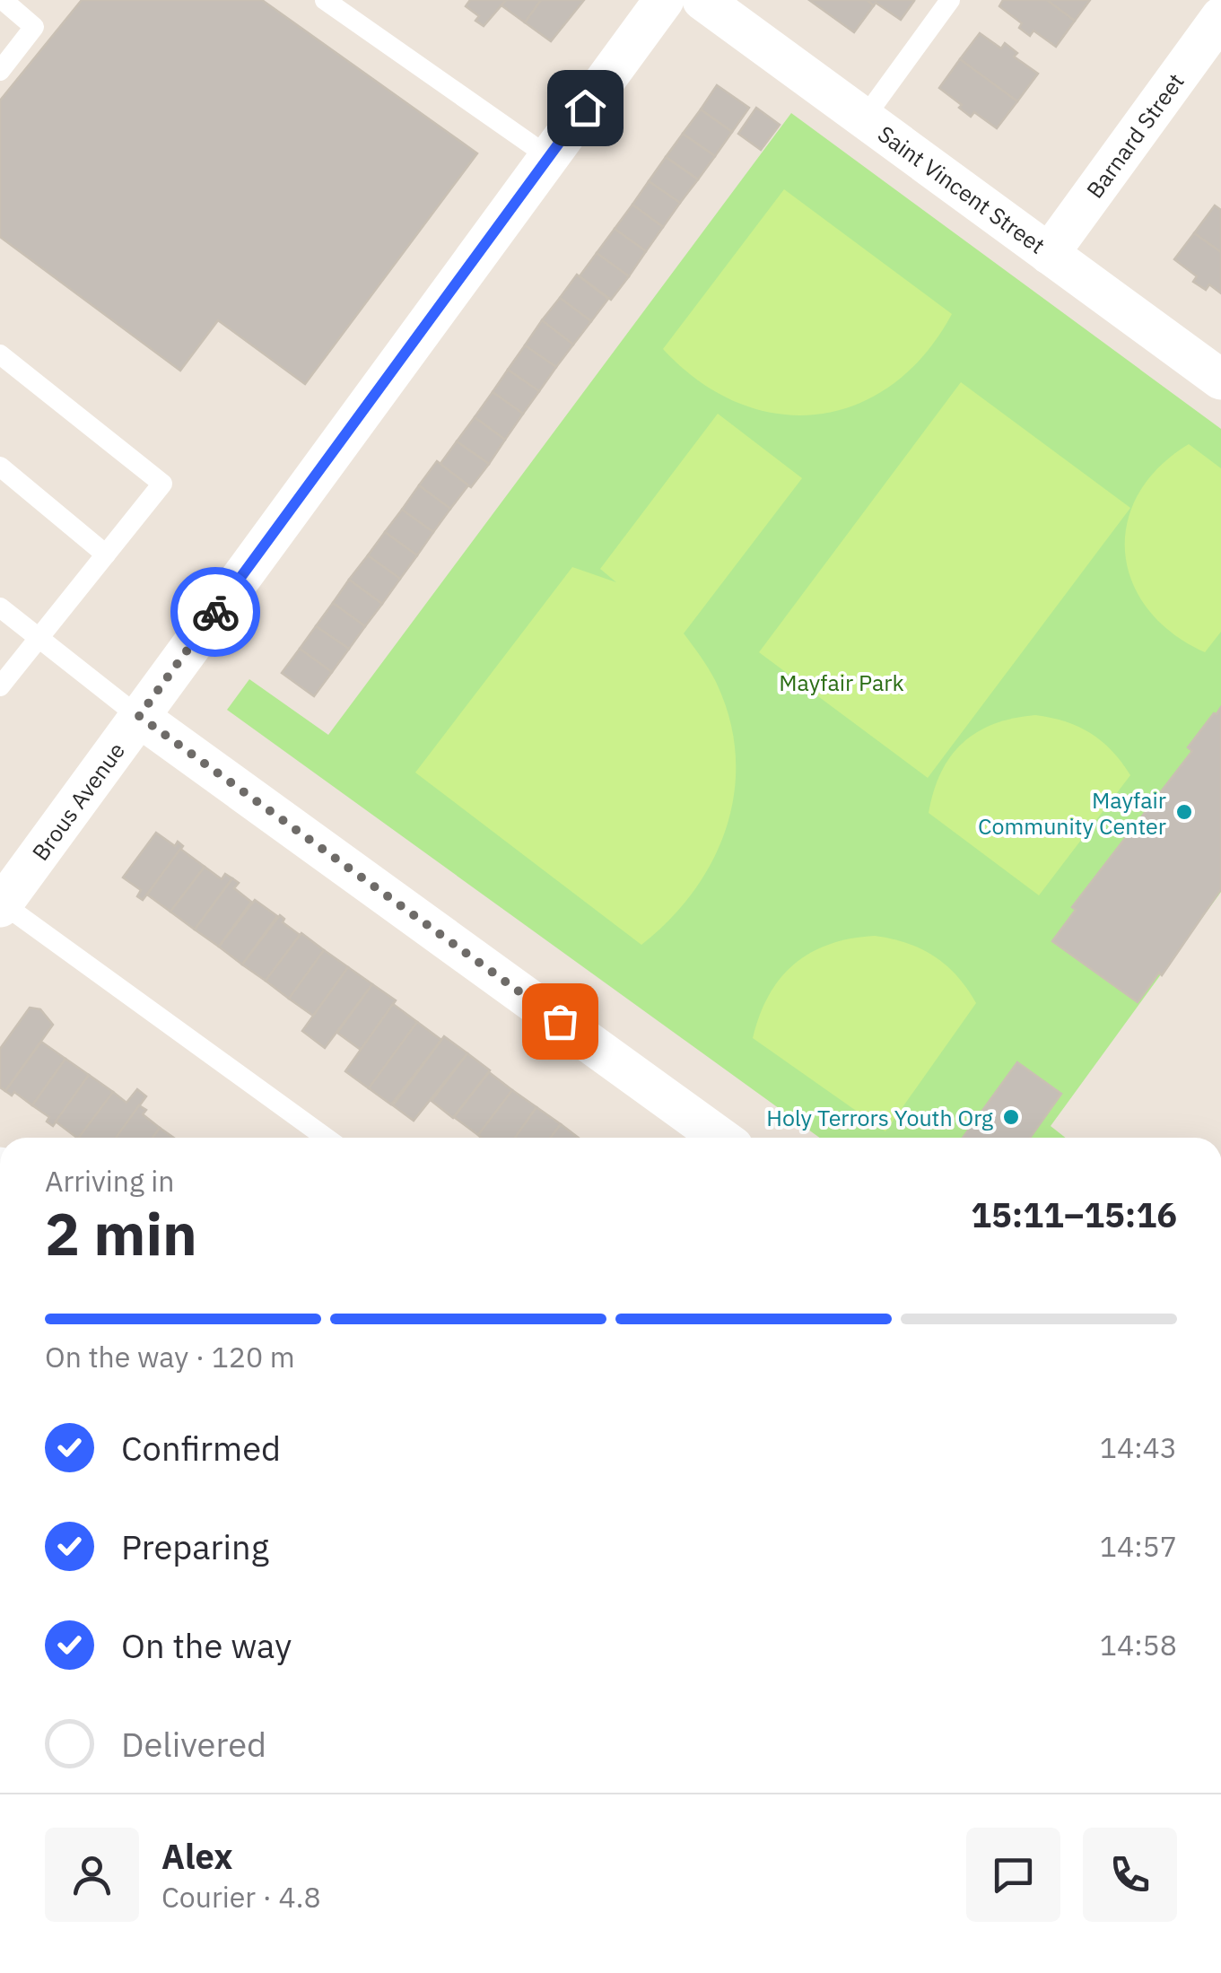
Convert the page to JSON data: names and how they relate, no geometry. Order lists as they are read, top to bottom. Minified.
{"streets":{"street":["Barnard Street","Saint Vincent Street","Brous Avenue"]},"crossings":[["Barnard Street","Saint Vincent Street"]],"parks":["Mayfair Park"],"places":["Mayfair Community Center","Holy Terrors Youth Org"],"page":{"heading":["2 min","Arriving in","15:11–15:16"],"panel":["Alex","Courier · 4.8"],"bar":"On the way · 120 m","list":[["Confirmed","14:43"],["Preparing","14:57"],["On the way","14:58"],"Delivered"]}}
